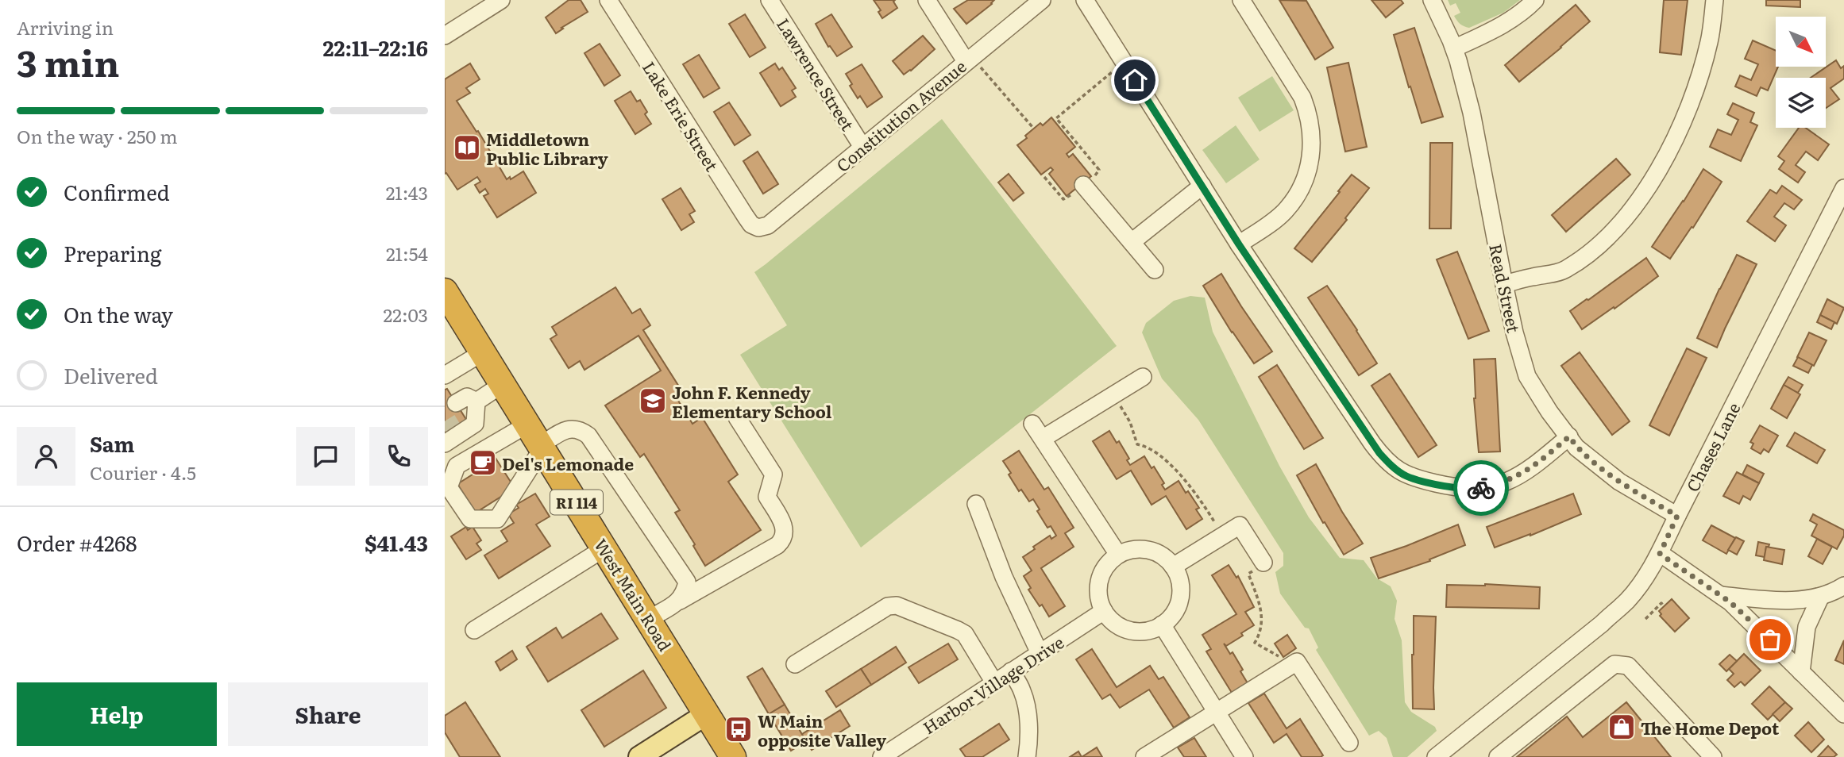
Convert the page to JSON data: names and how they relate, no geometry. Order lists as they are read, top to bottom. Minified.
{"streets":{"highway":["RI 114","West Main Road"],"street":["Lawrence Street","Constitution Avenue","Lake Erie Street","Read Street","Chases Lane","Harbor Village Drive"]},"crossings":[["Lawrence Street","Constitution Avenue"],["Constitution Avenue","Lake Erie Street"],["Read Street","Chases Lane"]],"places":{"library":["Middletown Public Library"],"school or university":["John F. Kennedy Elementary School"],"cafe":["Del's Lemonade"],"shop":["The Home Depot"],"bus stop":["W Main opposite Valley"]},"north":"bottom right","page":{"heading":["3 min","Arriving in","22:11–22:16"],"panel":["Sam","Courier · 4.5","Order #4268","$41.43"],"bar":"On the way · 250 m","list":[["Confirmed","21:43"],["Preparing","21:54"],["On the way","22:03"],"Delivered"],"buttons":["Help","Share"]}}
